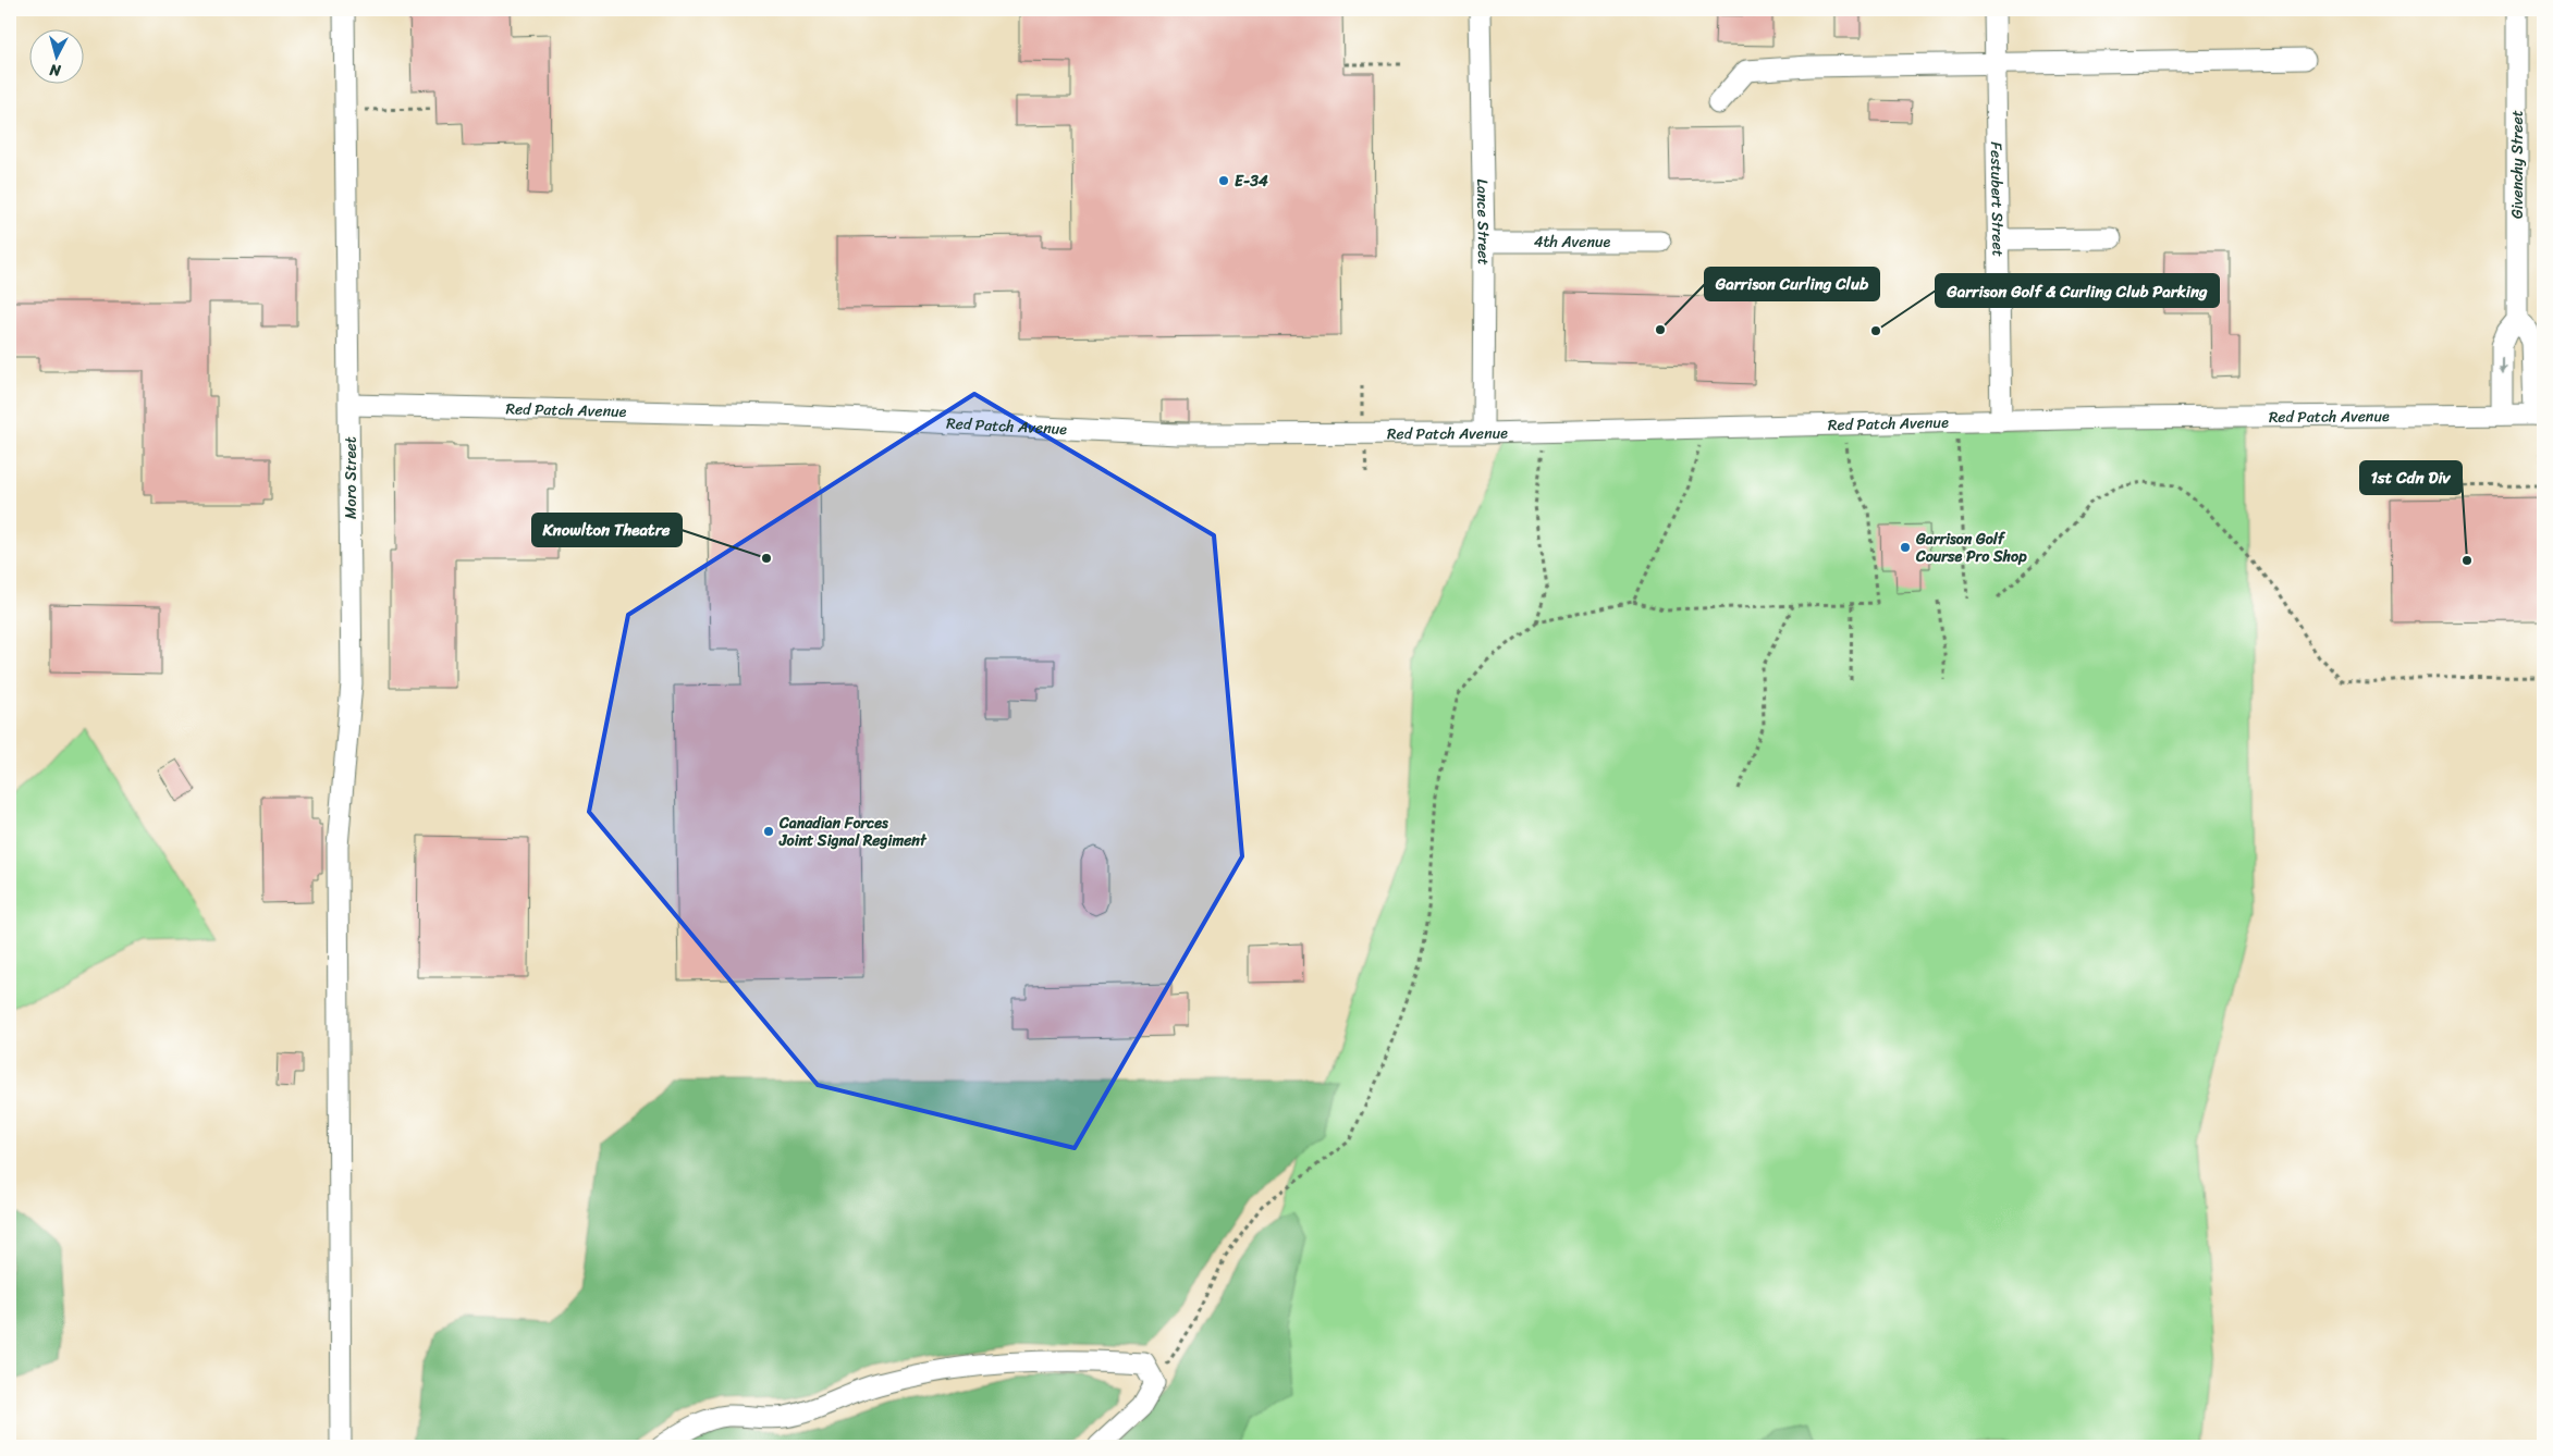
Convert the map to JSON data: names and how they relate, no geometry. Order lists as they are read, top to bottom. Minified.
{"streets":{"street":["Givenchy Street","Festubert Street","Lance Street","4th Avenue","Red Patch Avenue","Moro Street"]},"crossings":[["Festubert Street","Red Patch Avenue"],["Lance Street","4th Avenue"],["Lance Street","Red Patch Avenue"],["Red Patch Avenue","Moro Street"]],"places":["E-34","Garrison Curling Club","Garrison Golf & Curling Club Parking","Garrison Golf Course Pro Shop","Knowlton Theatre","1st Cdn Div","Canadian Forces Joint Signal Regiment"],"north":"bottom"}
